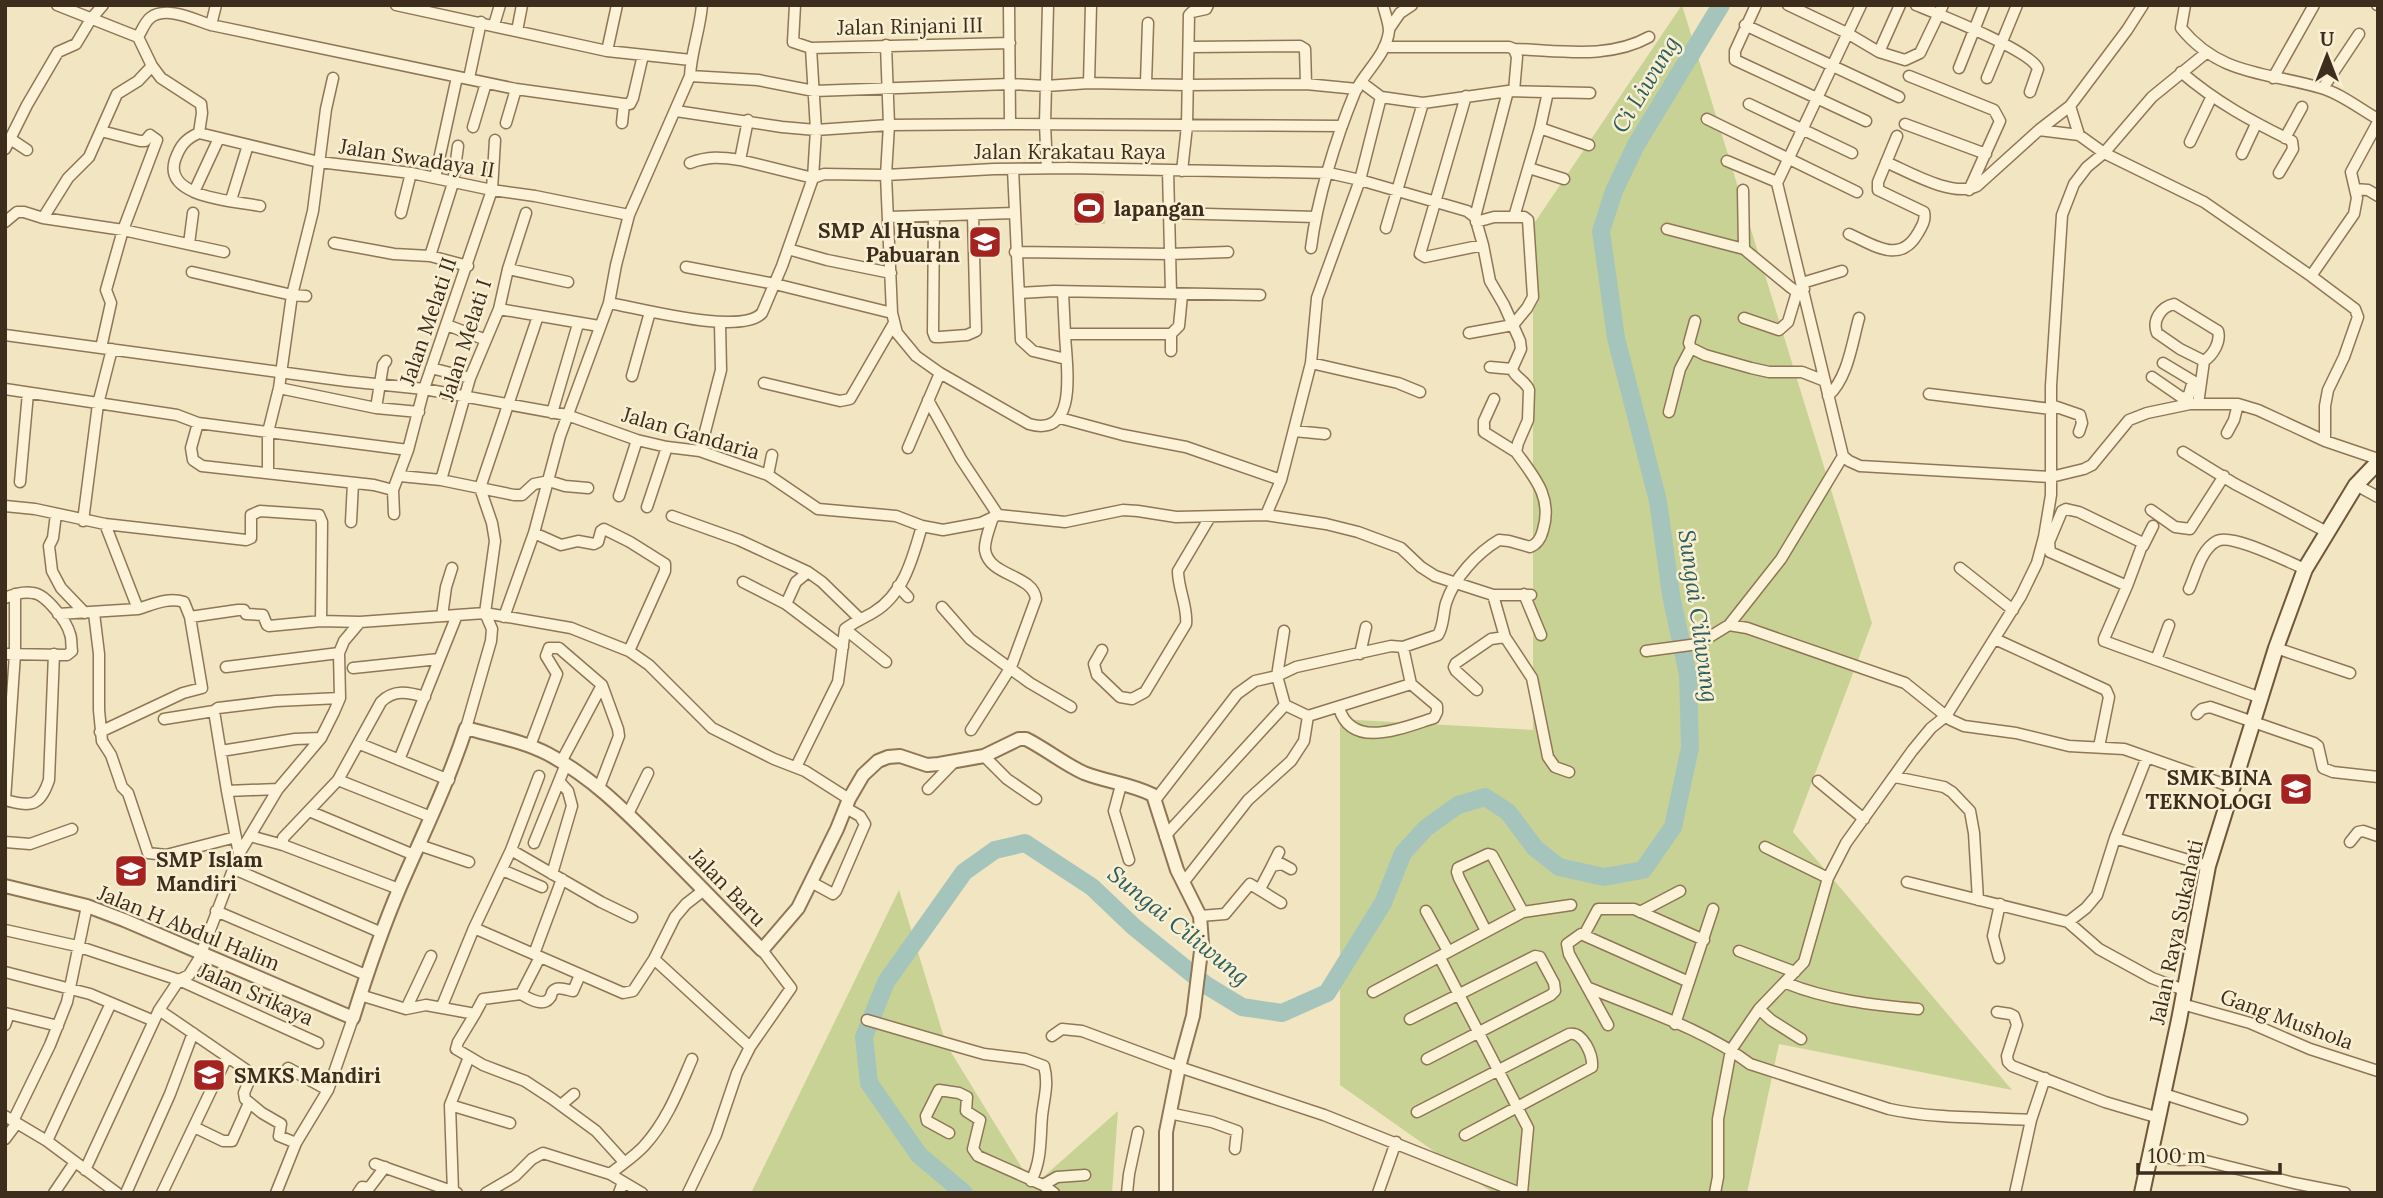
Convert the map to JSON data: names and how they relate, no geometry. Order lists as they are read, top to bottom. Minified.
{"streets":{"main road":["Jalan Raya Sukahati"],"street":["Jalan Rinjani III","Jalan Krakatau Raya","Jalan Swadaya II","Jalan Melati II","Jalan Melati I","Jalan Gandaria","Jalan Baru","Jalan H Abdul Halim","Jalan Srikaya","Gang Mushola"]},"crossings":[["Jalan Swadaya II","Jalan Melati II"],["Jalan Melati II","Jalan Gandaria"],["Jalan Melati I","Jalan Gandaria"],["Jalan Raya Sukahati","Gang Mushola"]],"water":["Ci Liwung","Sungai Ciliwung"],"places":{"sports":["lapangan"],"school or university":["SMP Al Husna Pabuaran","SMK BINA TEKNOLOGI","SMP Islam Mandiri","SMKS Mandiri"]},"scale_bar":"100 m","north":"top"}
